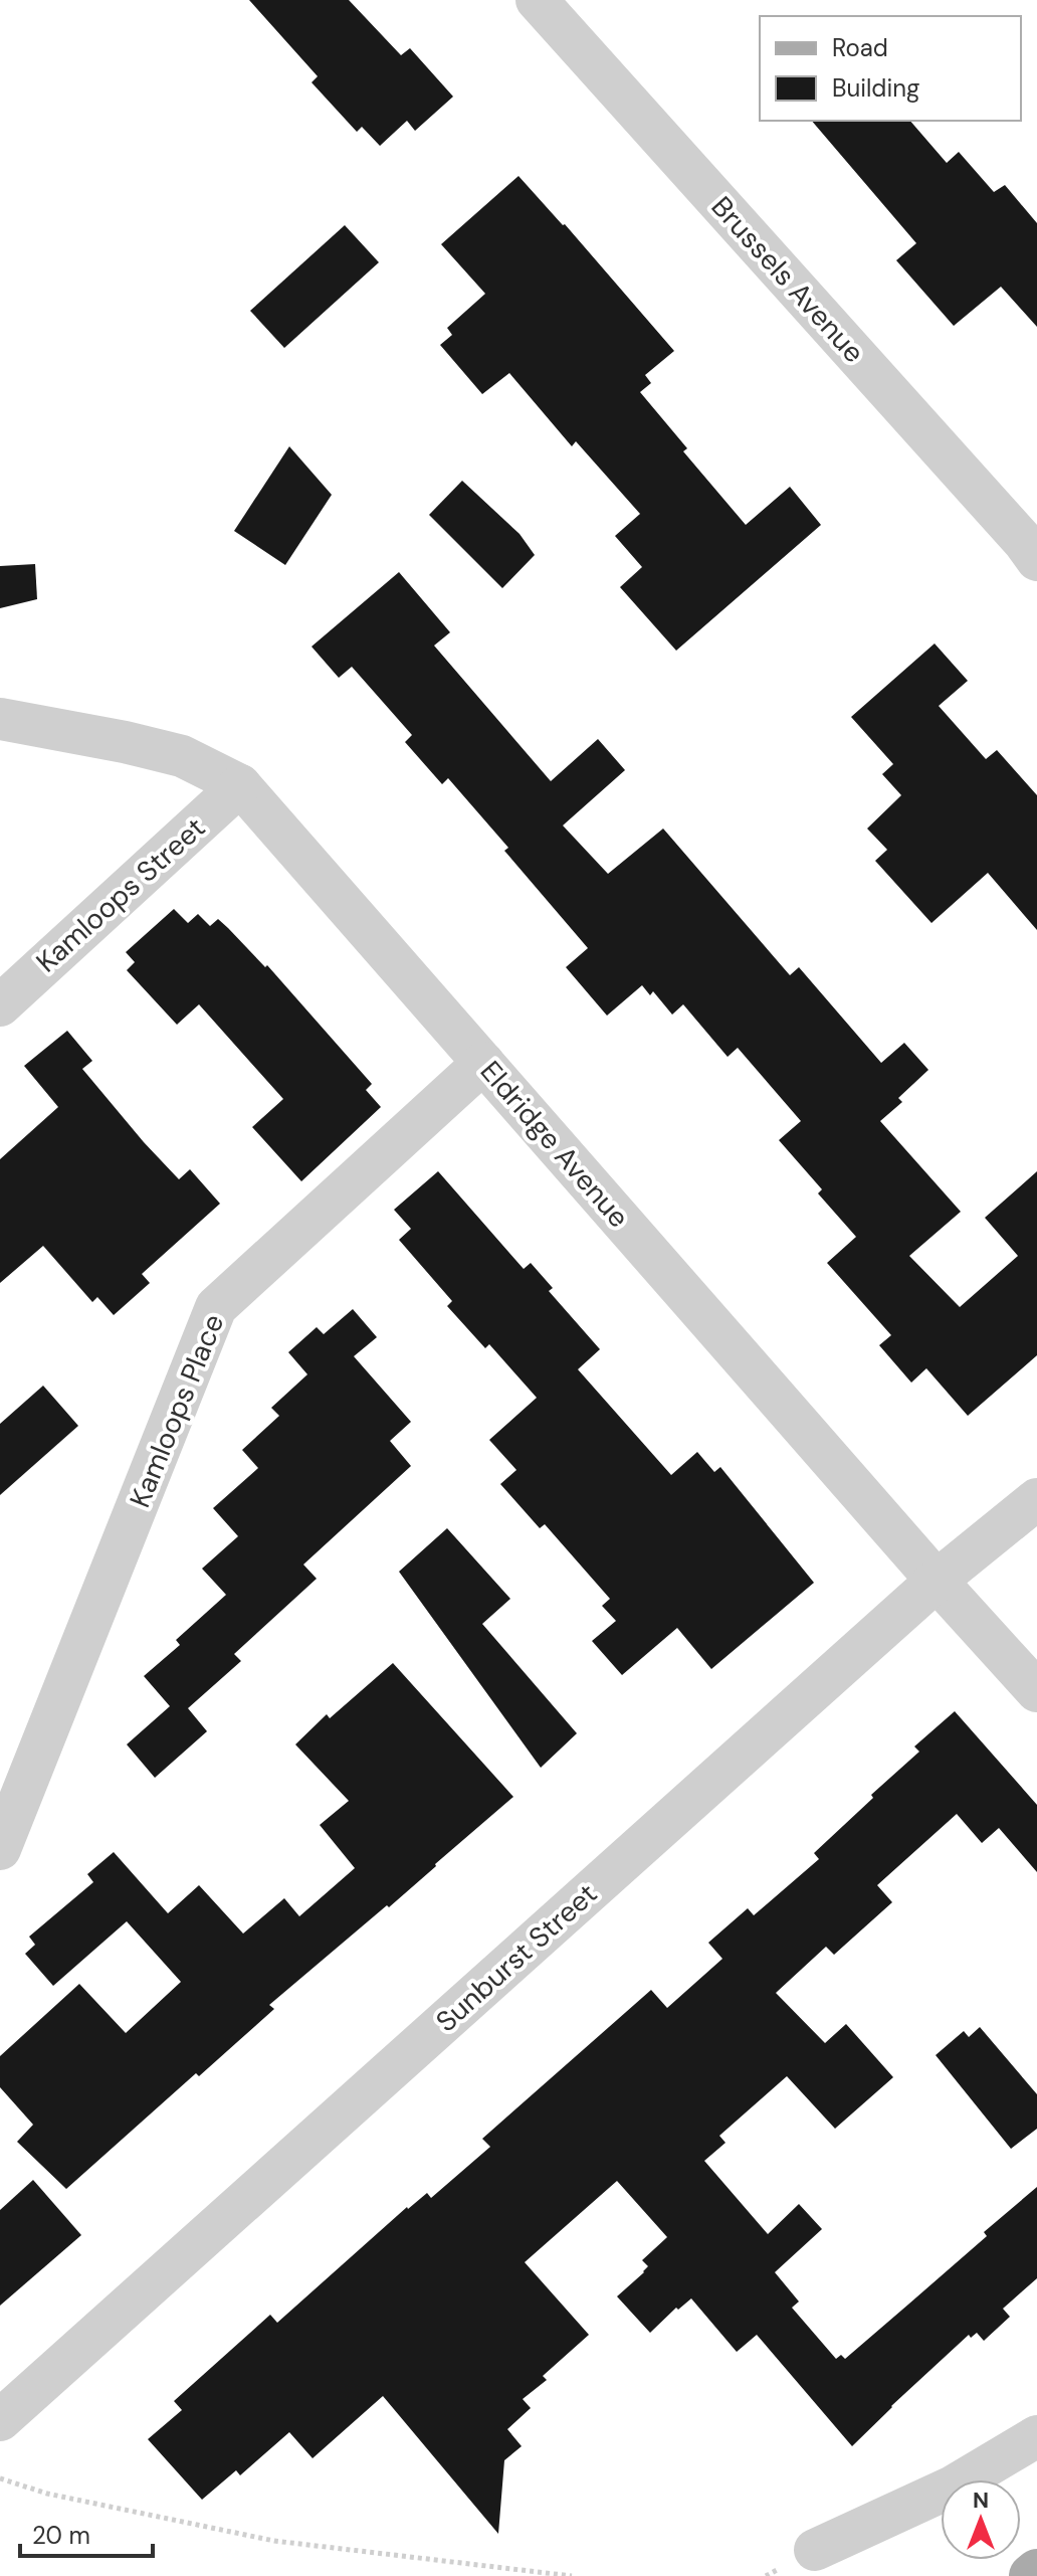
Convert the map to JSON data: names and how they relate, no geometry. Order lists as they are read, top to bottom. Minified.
{"streets":{"street":["Brussels Avenue","Kamloops Street","Eldridge Avenue","Kamloops Place","Sunburst Street"]},"crossings":[["Kamloops Street","Eldridge Avenue"],["Eldridge Avenue","Kamloops Place"],["Eldridge Avenue","Sunburst Street"]],"legend":["Road","Building"],"scale_bar":"20 m","north":"top"}
